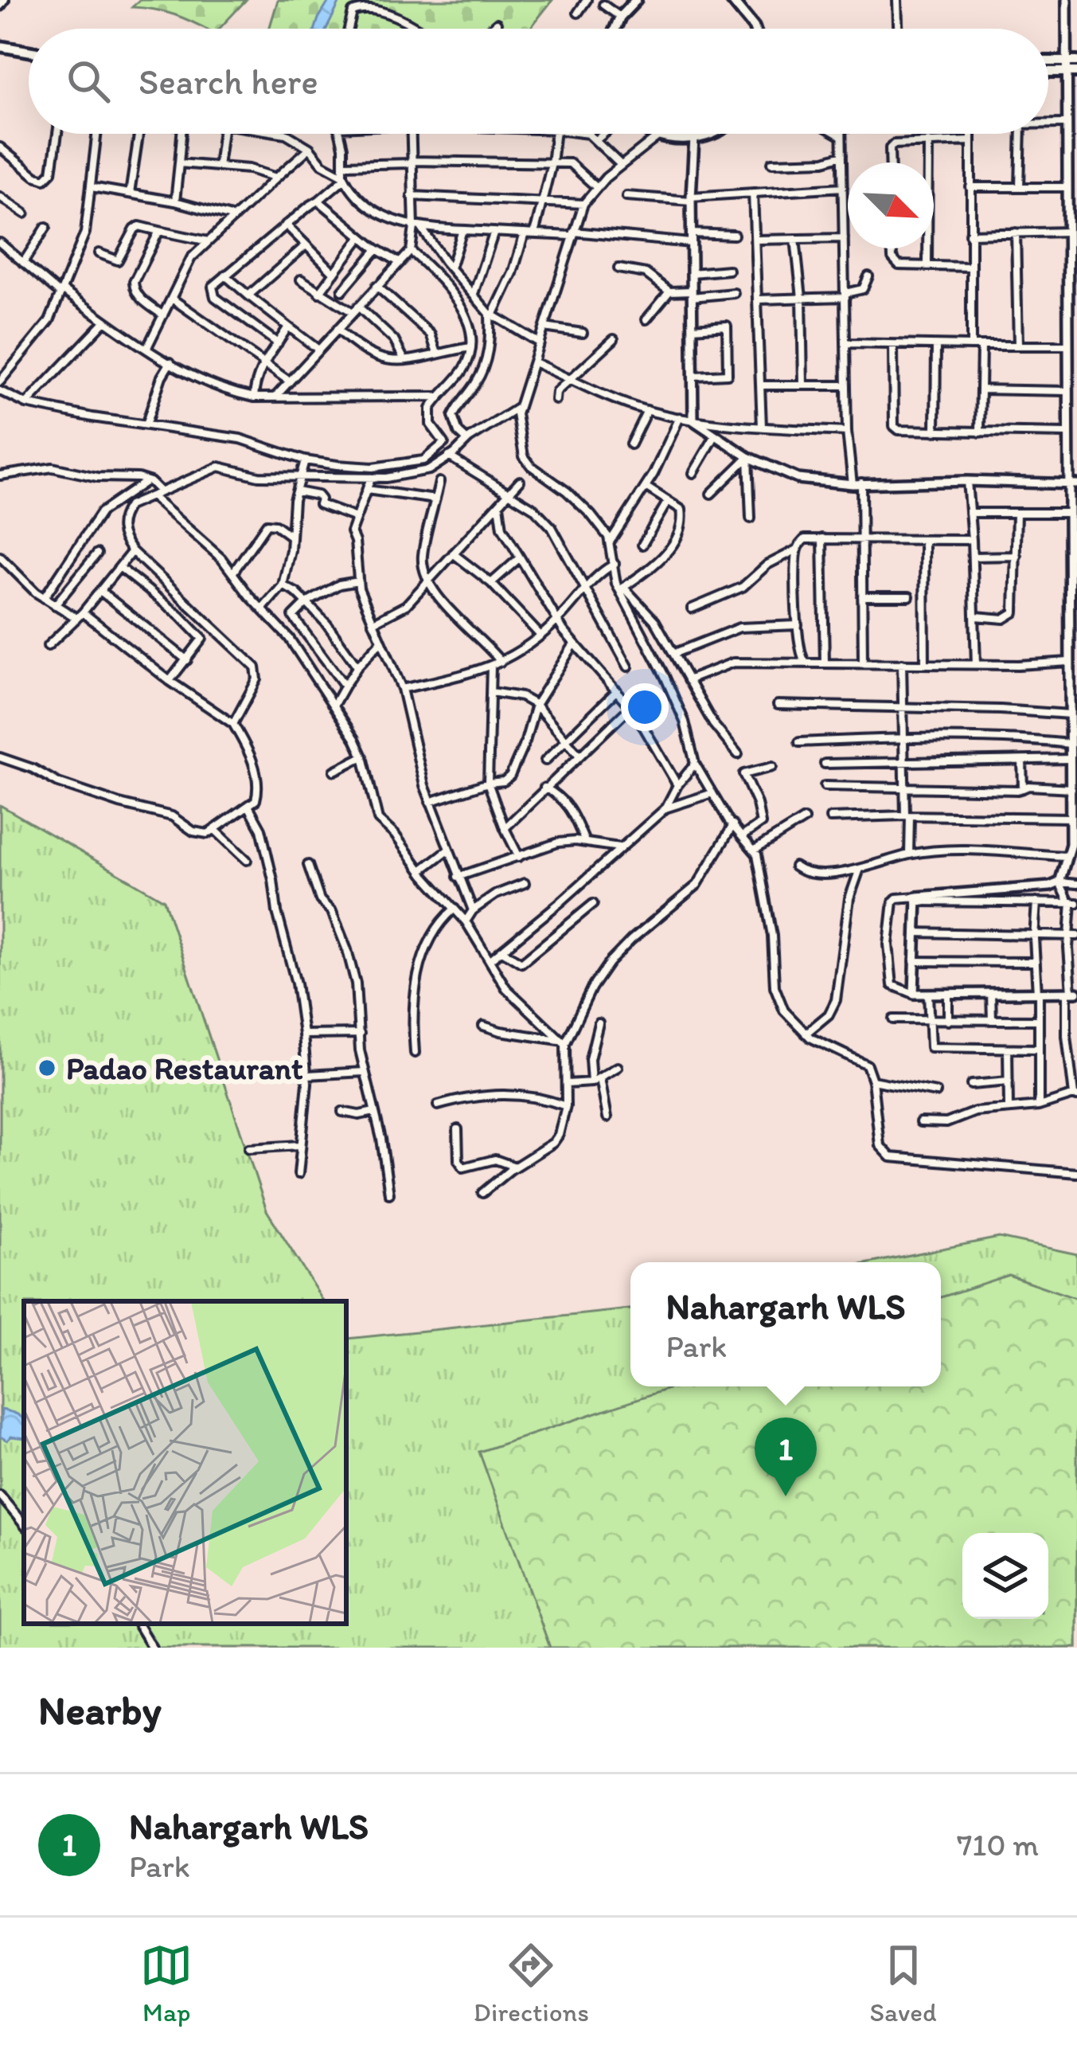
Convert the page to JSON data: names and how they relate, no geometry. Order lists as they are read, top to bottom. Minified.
{"places":["Padao Restaurant"],"north":"bottom right","page":{"search":"Search here","popup":["Nahargarh WLS","Park"],"pins":"1","heading":"Nearby","list":[{"mark":"1","name":"Nahargarh WLS","note":"Park","value":"710 m"}],"nav":["Map","Directions","Saved"]}}
